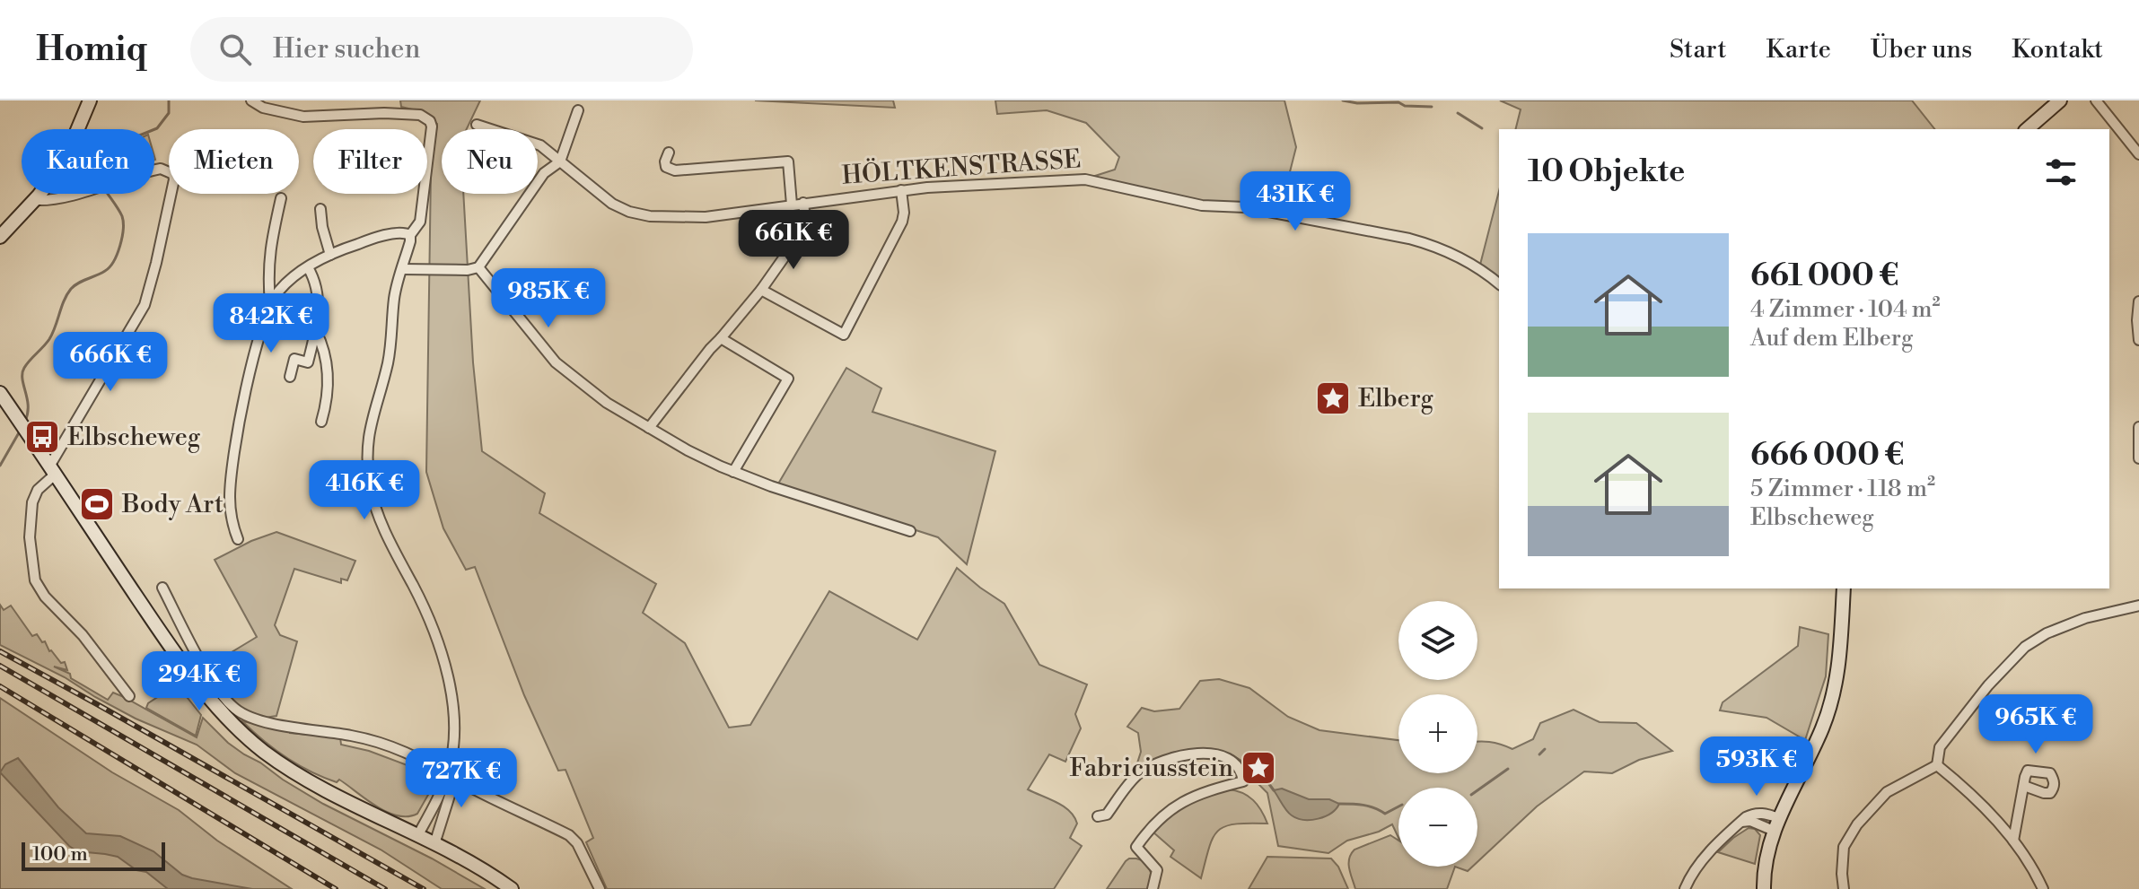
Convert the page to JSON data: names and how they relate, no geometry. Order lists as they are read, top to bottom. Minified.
{"streets":{"street":["HÖLTKENSTRASSE"]},"places":{"place":["Elberg","Fabriciusstein"],"bus stop":["Elbscheweg"],"sports":["Body Art"]},"scale_bar":"100 m","page":{"header":"Homiq","search":"Hier suchen","nav":["Start","Karte","Über uns","Kontakt"],"chip":["Kaufen","Mieten","Filter","Neu"],"heading":"10 Objekte","price":["431K €","661K €","985K €","842K €","666K €","416K €","294K €","965K €","593K €","727K €"],"list":[{"name":"661 000 €","note":"4 Zimmer · 104 m² · Auf dem Elberg"},{"name":"666 000 €","note":"5 Zimmer · 118 m² · Elbscheweg"}],"map_buttons":["+","−"],"scale":"100 m"}}
